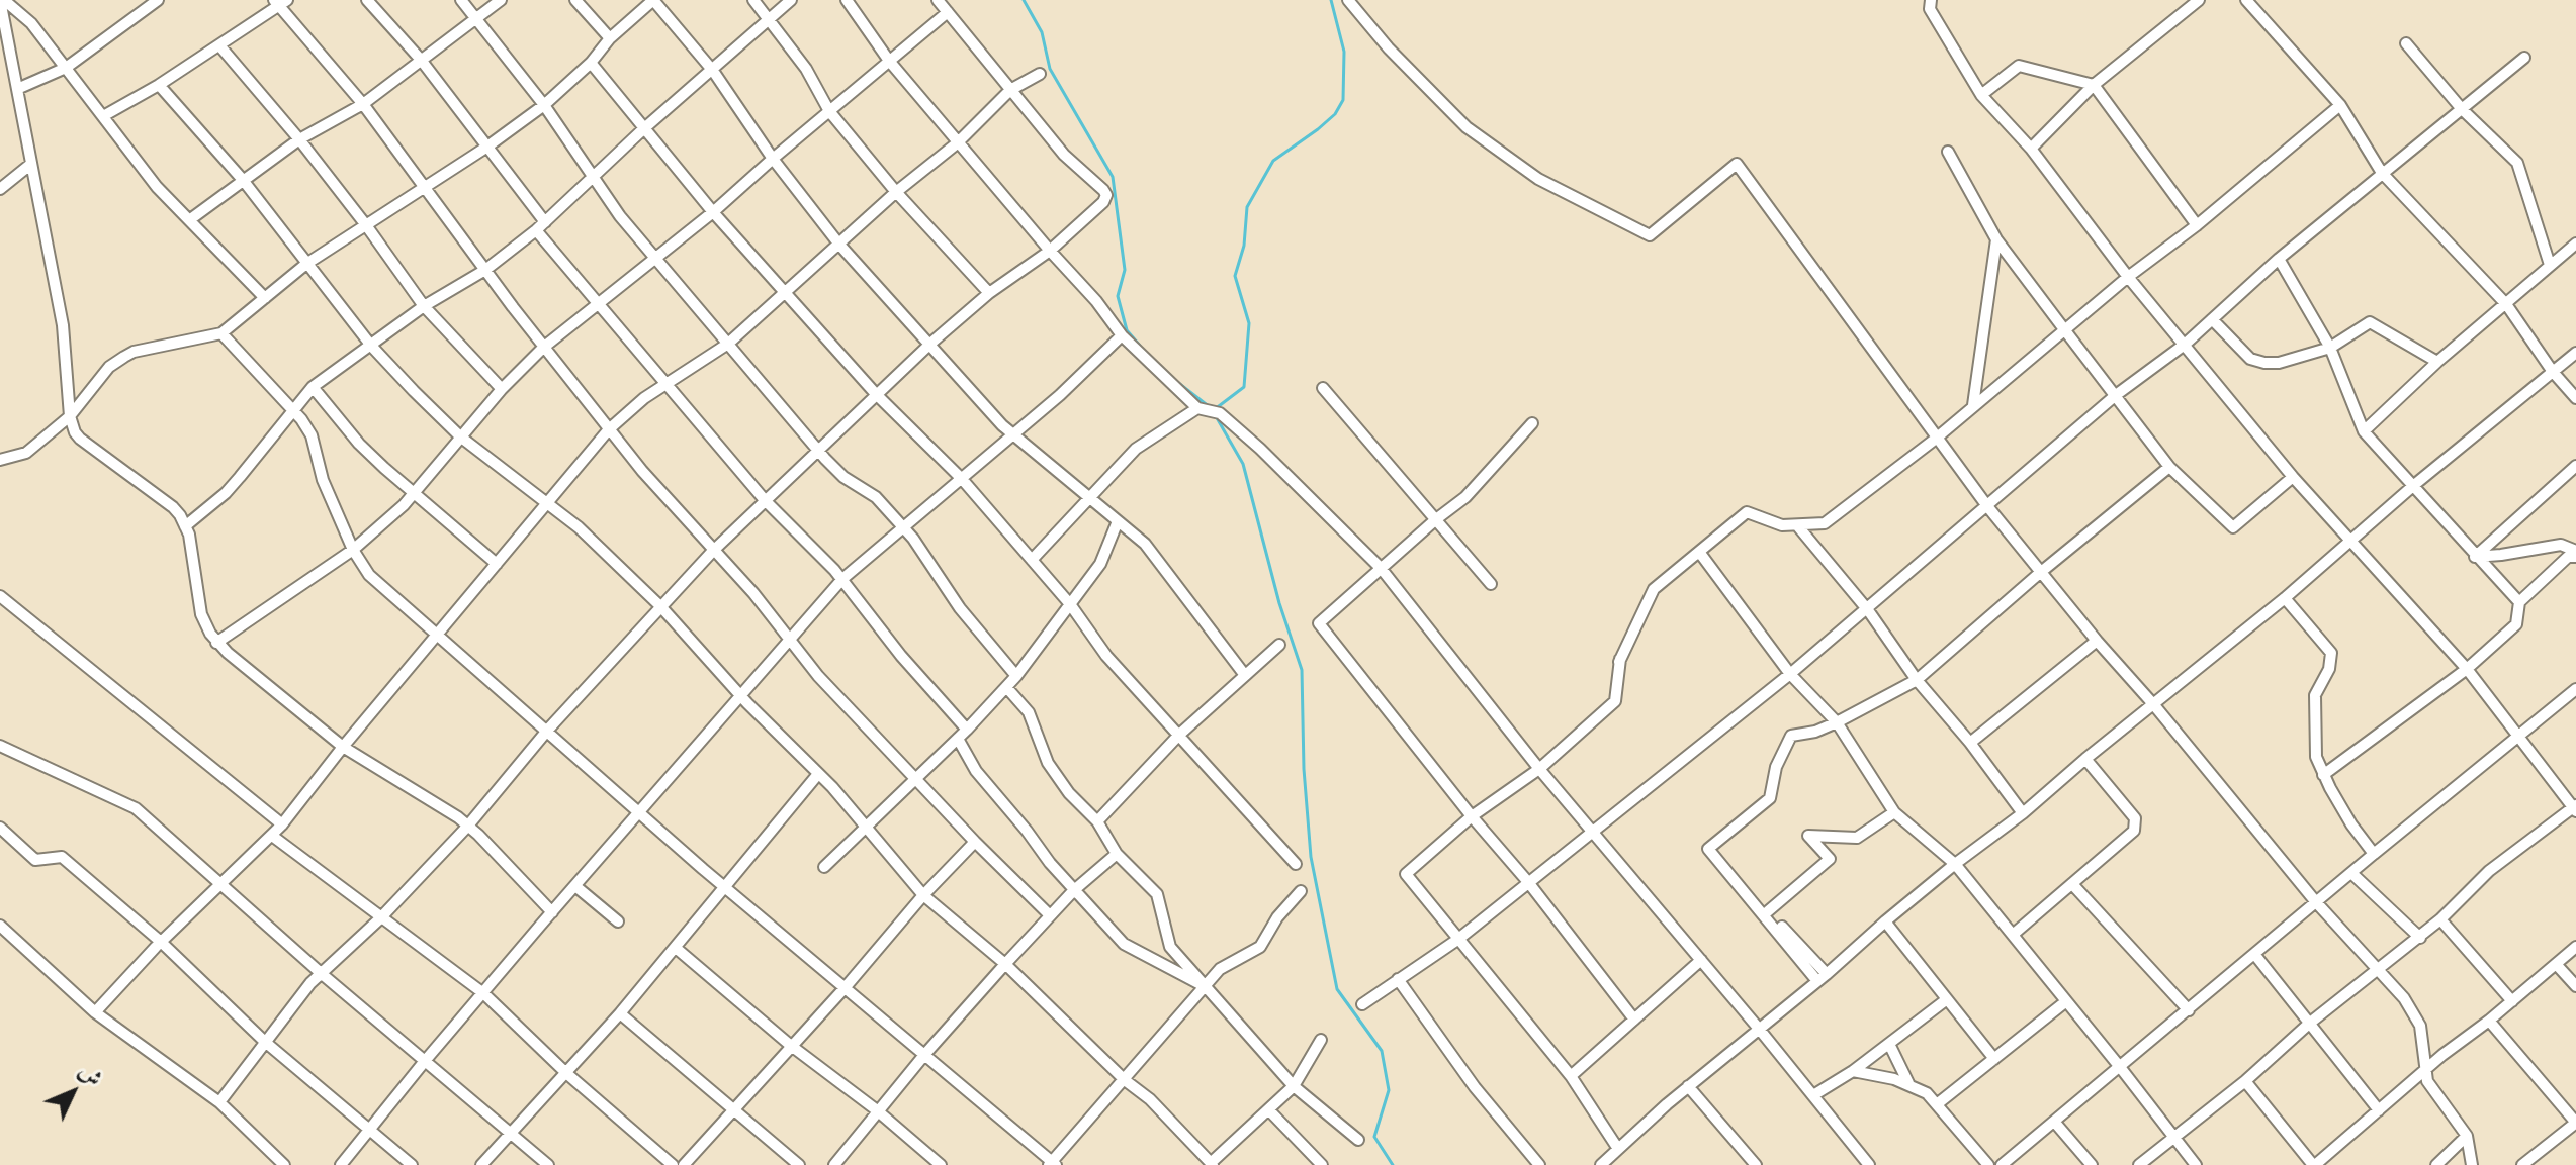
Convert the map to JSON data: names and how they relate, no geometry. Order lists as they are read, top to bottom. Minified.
{"north":"top right"}
